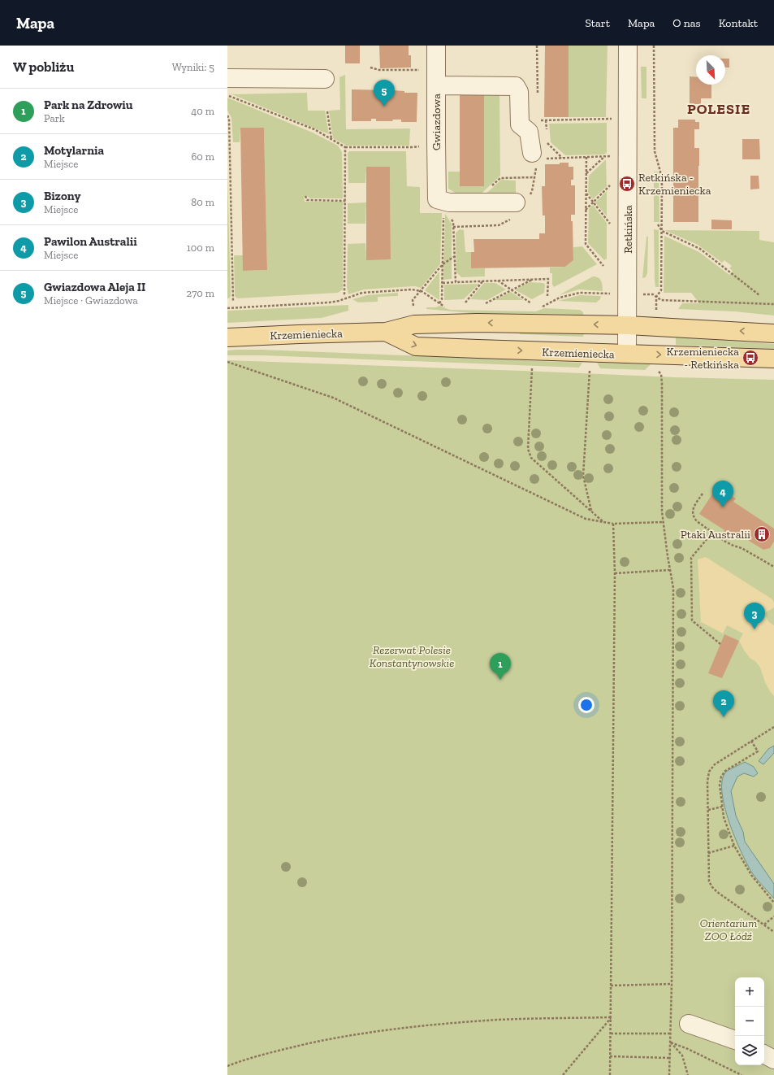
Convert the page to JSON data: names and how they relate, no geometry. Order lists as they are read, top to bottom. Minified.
{"streets":{"main road":["Krzemieniecka"],"street":["Gwiazdowa","Retkińska"]},"crossings":[["Retkińska","Krzemieniecka"]],"districts":["POLESIE"],"parks":["Rezerwat Polesie Konstantynowskie","Orientarium ZOO Łódź"],"places":{"bus stop":["Retkińska - Krzemieniecka","Krzemieniecka - Retkińska"],"building":["Ptaki Australii"]},"north":"bottom right","page":{"header":"Mapa","nav":["Start","Mapa","O nas","Kontakt"],"heading":["W pobliżu","Wyniki: 5"],"pins":["5","4","3","1","2"],"list":[{"mark":"1","name":"Park na Zdrowiu","note":"Park","value":"40 m"},{"mark":"2","name":"Motylarnia","note":"Miejsce","value":"60 m"},{"mark":"3","name":"Bizony","note":"Miejsce","value":"80 m"},{"mark":"4","name":"Pawilon Australii","note":"Miejsce","value":"100 m"},{"mark":"5","name":"Gwiazdowa Aleja II","note":"Miejsce · Gwiazdowa","value":"270 m"}],"map_buttons":["+","−"]}}
